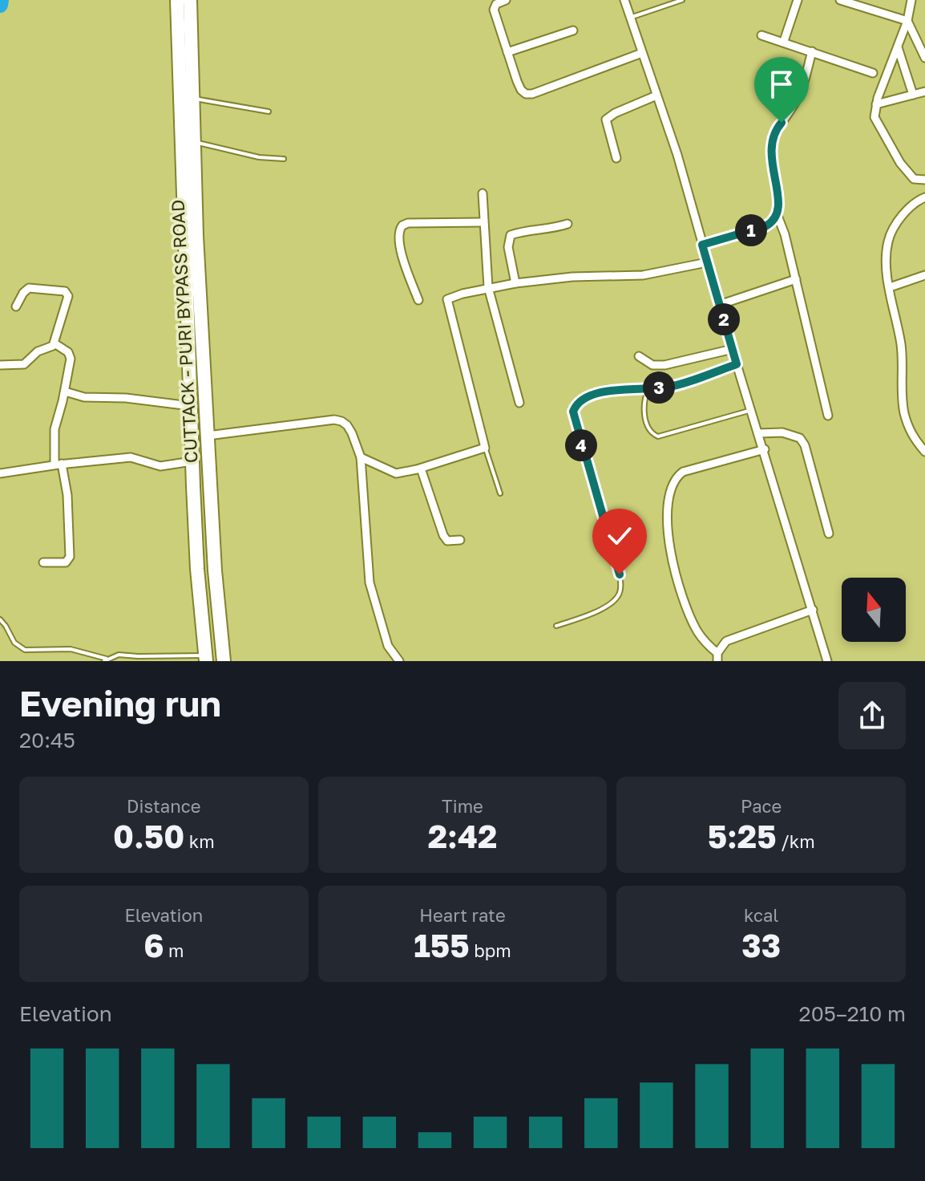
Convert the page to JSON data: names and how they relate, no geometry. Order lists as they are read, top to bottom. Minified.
{"streets":{"highway":["CUTTACK - PURI BYPASS ROAD"]},"north":"top","page":{"pins":["1","2","3","4"],"heading":["Evening run","20:45"],"stats":[["Distance","0.50 km"],["Time","2:42"],["Pace","5:25 /km"],["Elevation","6 m"],["Heart rate","155 bpm"],["kcal","33"]],"chart":["Elevation","205–210 m"]}}
